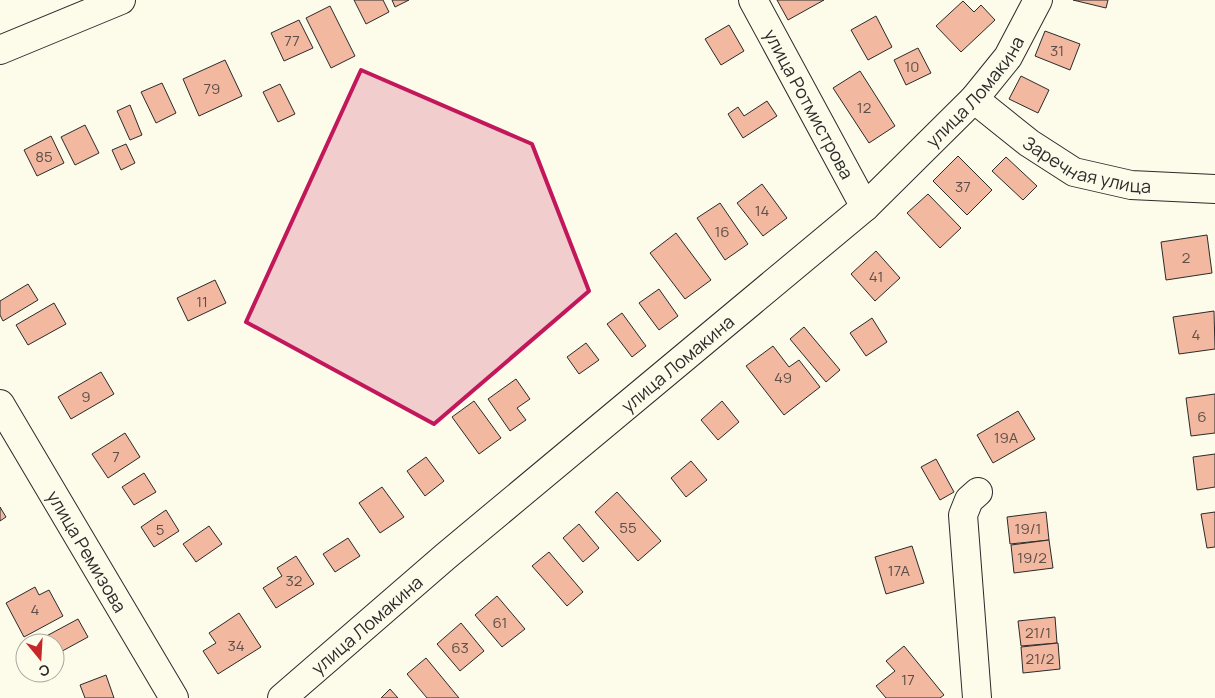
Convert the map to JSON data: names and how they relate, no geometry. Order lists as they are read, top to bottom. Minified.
{"streets":{"street":["улица Ломакина","улица Ротмистрова","Заречная улица","улица Ремизова"]},"crossings":[["улица Ломакина","улица Ротмистрова"],["улица Ломакина","Заречная улица"]],"house_numbers":["77","31","10","79","12","85","37","14","16","2","41","11","4","49","9","6","19А","7","55","19/1","5","19/2","17А","32","4","61","21/1","34","63","21/2","17"],"north":"bottom"}
